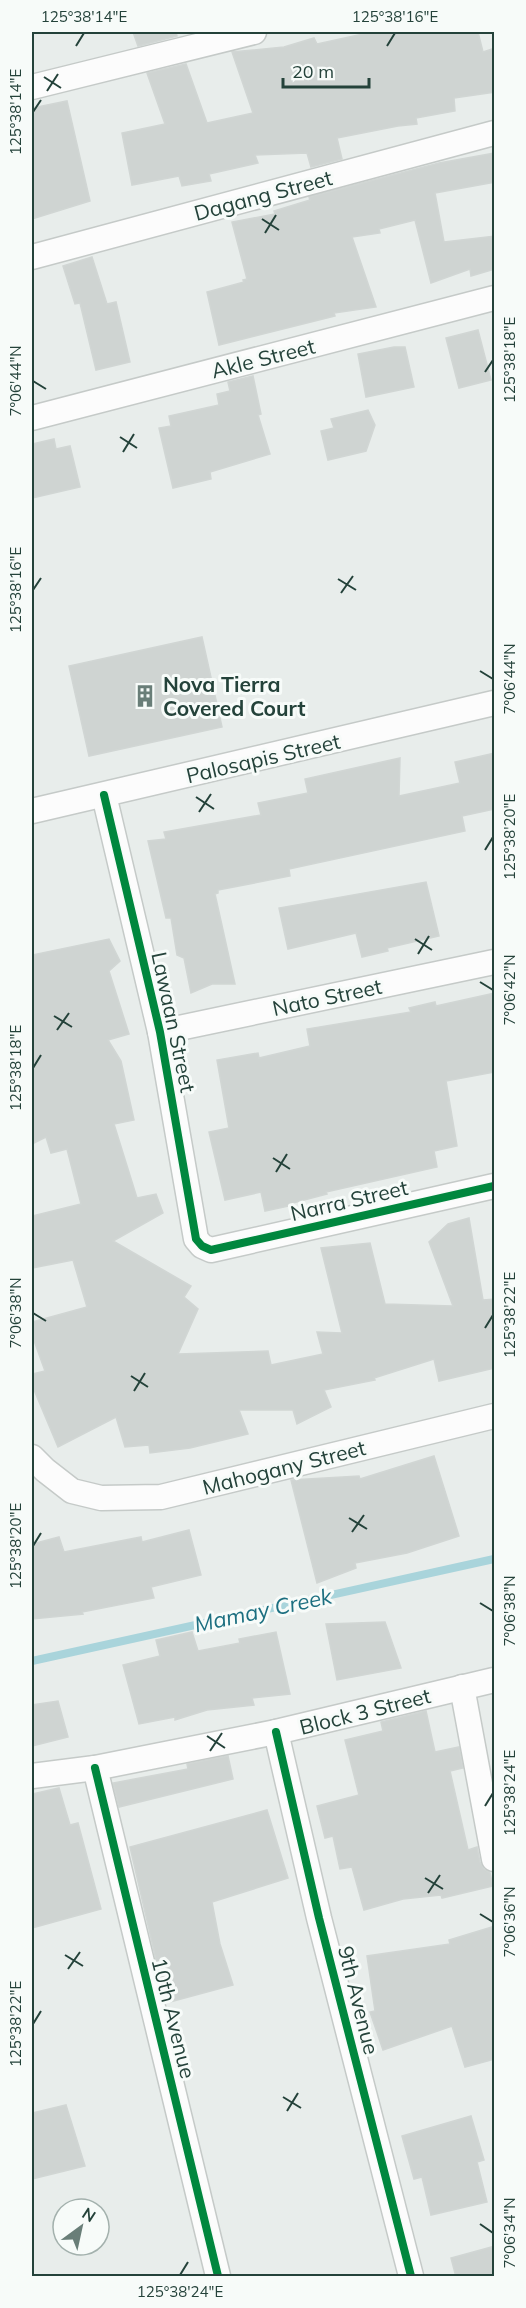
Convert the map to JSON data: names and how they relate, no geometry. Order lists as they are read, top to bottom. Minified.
{"streets":{"street":["Dagang Street","Akle Street","Palosapis Street","Nato Street","Lawaan Street","Narra Street","Mahogany Street","Block 3 Street","9th Avenue","10th Avenue"]},"crossings":[["Palosapis Street","Lawaan Street"],["Nato Street","Lawaan Street"],["Lawaan Street","Narra Street"],["Block 3 Street","9th Avenue"],["Block 3 Street","10th Avenue"]],"water":["Mamay Creek"],"places":{"building":["Nova Tierra Covered Court"]},"scale_bar":"20 m","north":"top right","coordinates":["125°38'14\"E","125°38'16\"E","125°38'18\"E","7°06'44\"N","125°38'20\"E","7°06'42\"N","7°06'38\"N","125°38'22\"E","125°38'24\"E","7°06'36\"N","7°06'34\"N"]}
